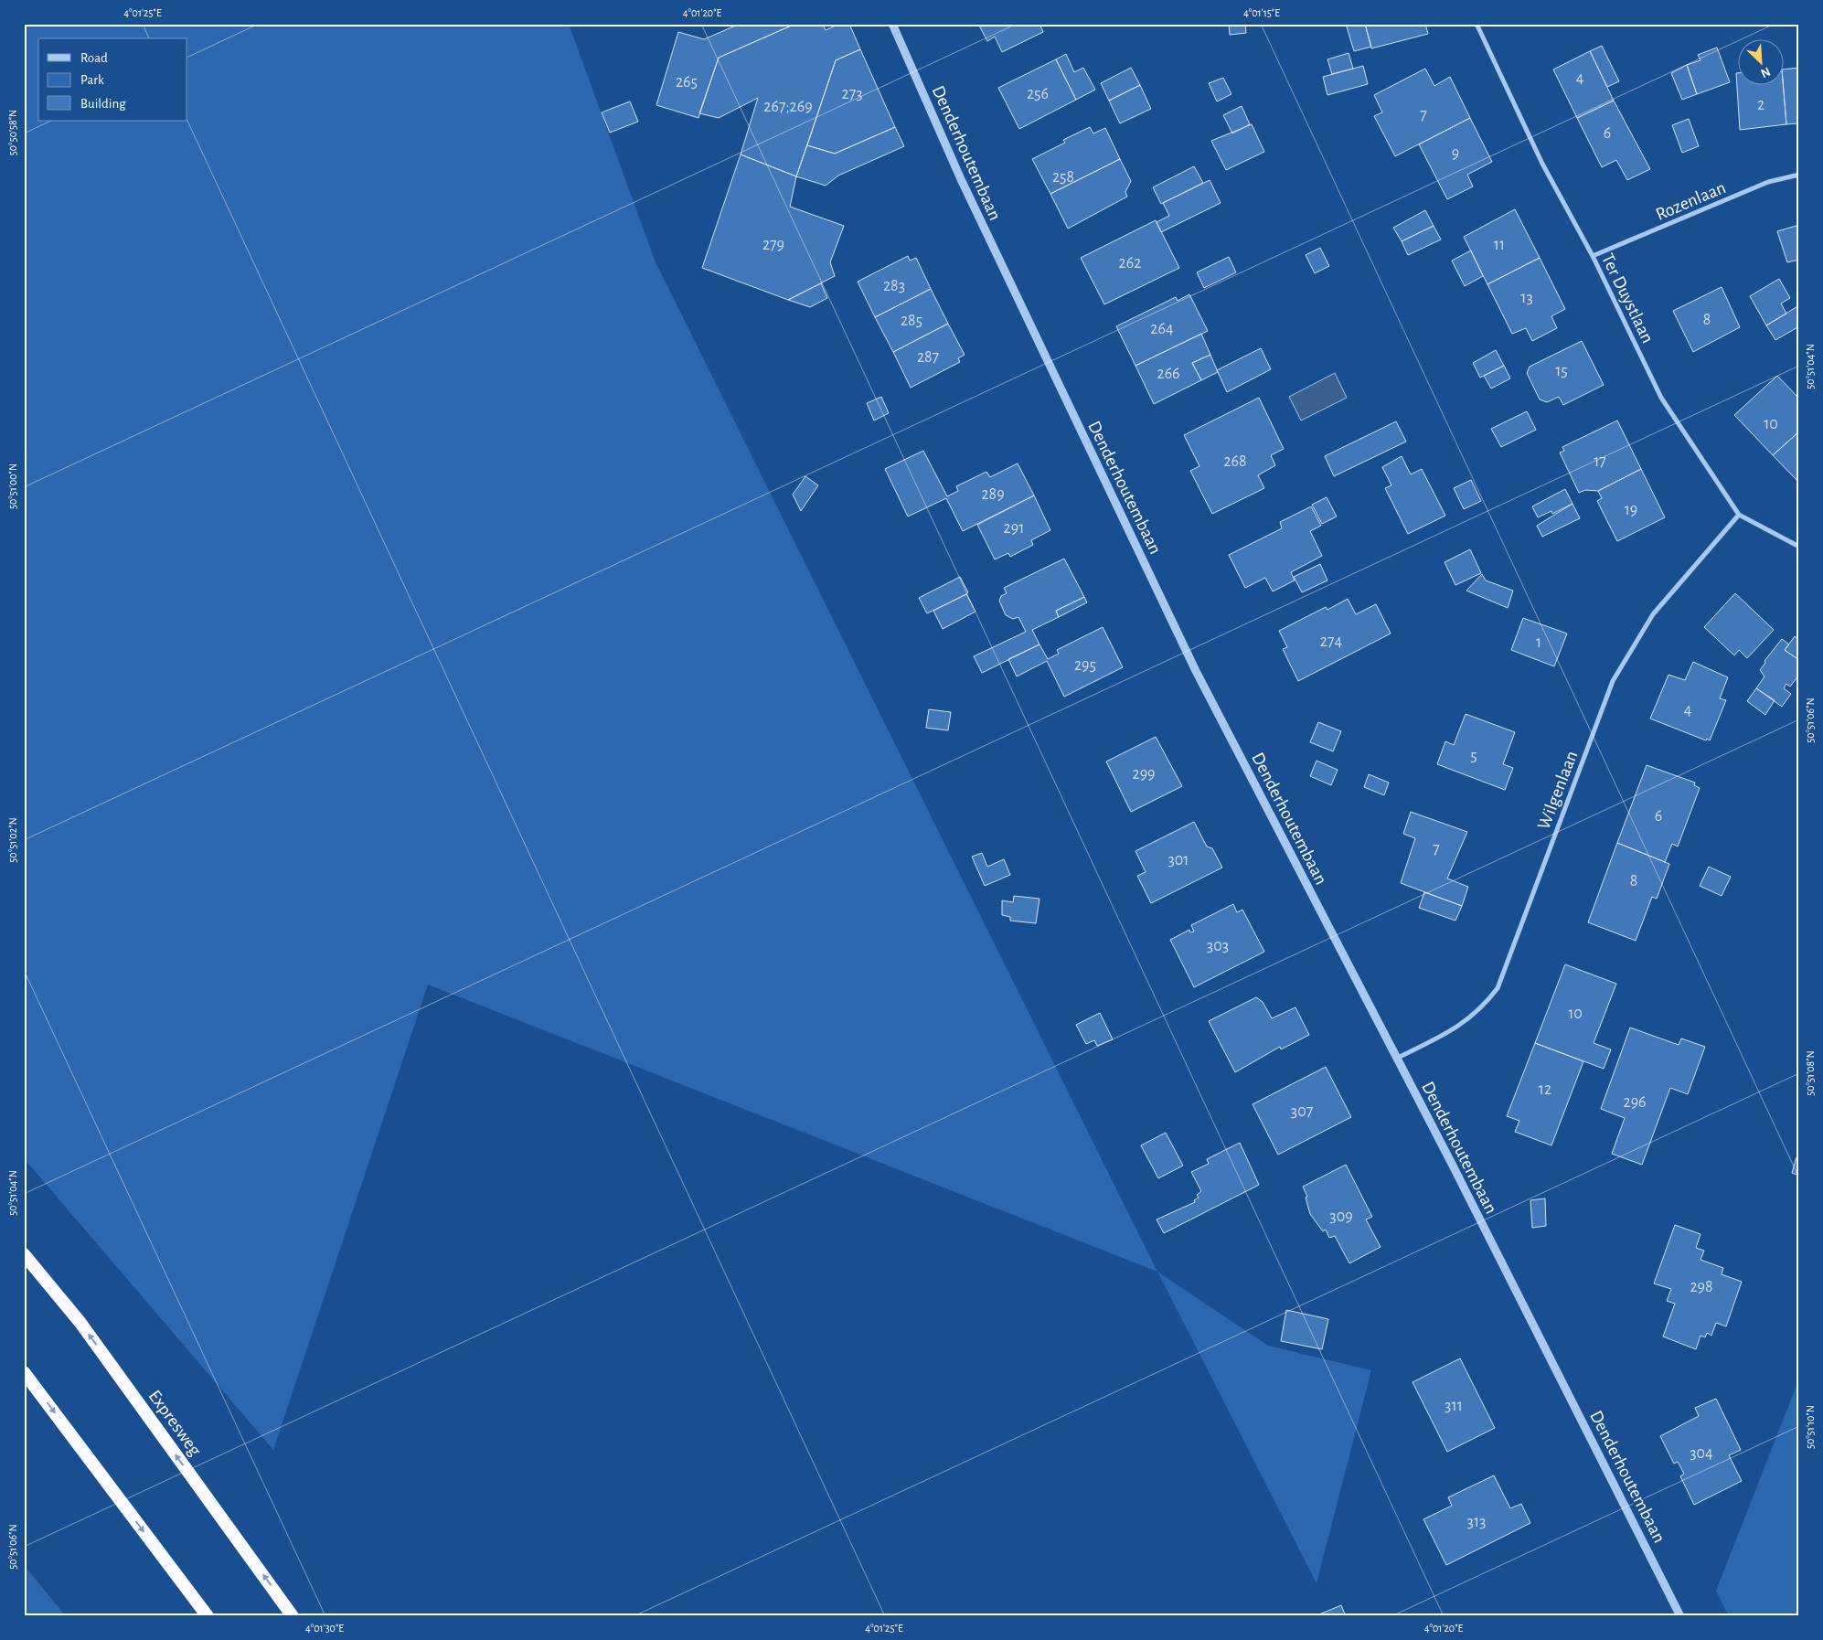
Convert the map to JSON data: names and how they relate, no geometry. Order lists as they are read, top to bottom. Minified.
{"streets":{"highway":["Expresweg"],"street":["Denderhoutembaan","Rozenlaan","Ter Duystlaan","Wilgenlaan"]},"crossings":[["Denderhoutembaan","Wilgenlaan"],["Rozenlaan","Ter Duystlaan"],["Ter Duystlaan","Wilgenlaan"]],"house_numbers":["4","265","273","256","2","267;269","7","6","9","258","279","11","262","283","13","8","285","264","287","15","266","10","268","17","289","19","291","274","1","295","4","5","299","6","7","301","8","303","10","12","296","307","309","298","311","304","313"],"legend":["Road","Park","Building"],"north":"bottom right","coordinates":["4°01'25\"E","4°01'20\"E","4°01'15\"E","50°50'58\"N","50°51'04\"N","50°51'00\"N","50°51'06\"N","50°51'02\"N","50°51'08\"N","50°51'10\"N","4°01'30\"E"]}
